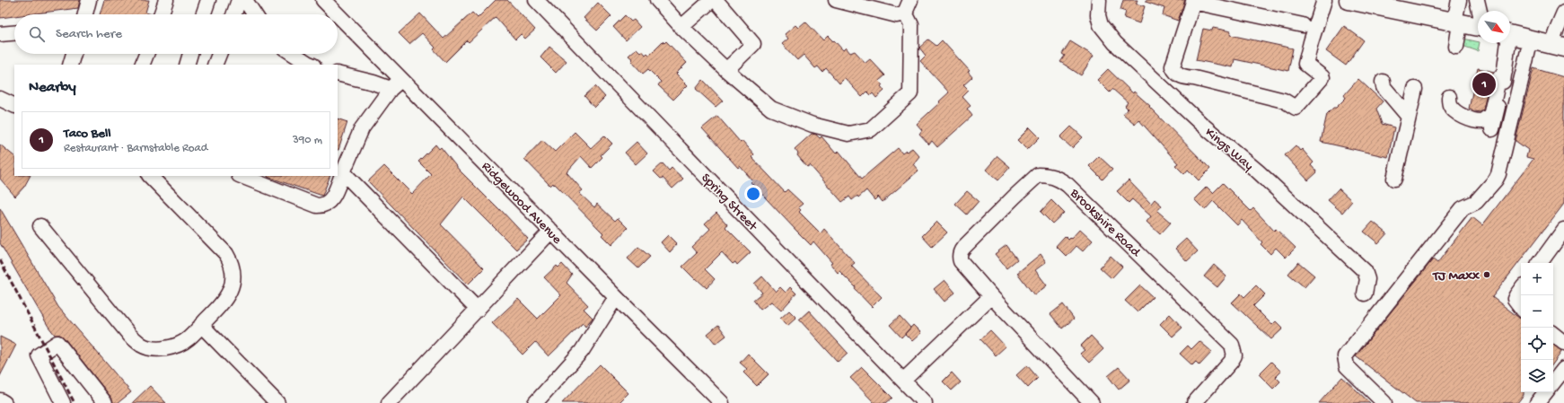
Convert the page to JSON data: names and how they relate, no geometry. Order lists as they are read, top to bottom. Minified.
{"streets":{"street":["Kings Way","Spring Street","Ridgewood Avenue","Brookshire Road"]},"places":["TJ Maxx"],"north":"bottom right","page":{"search":"Search here","heading":"Nearby","pins":"1","list":[{"mark":"1","name":"Taco Bell","note":"Restaurant · Barnstable Road","value":"390 m"}],"map_buttons":["+","−"]}}
